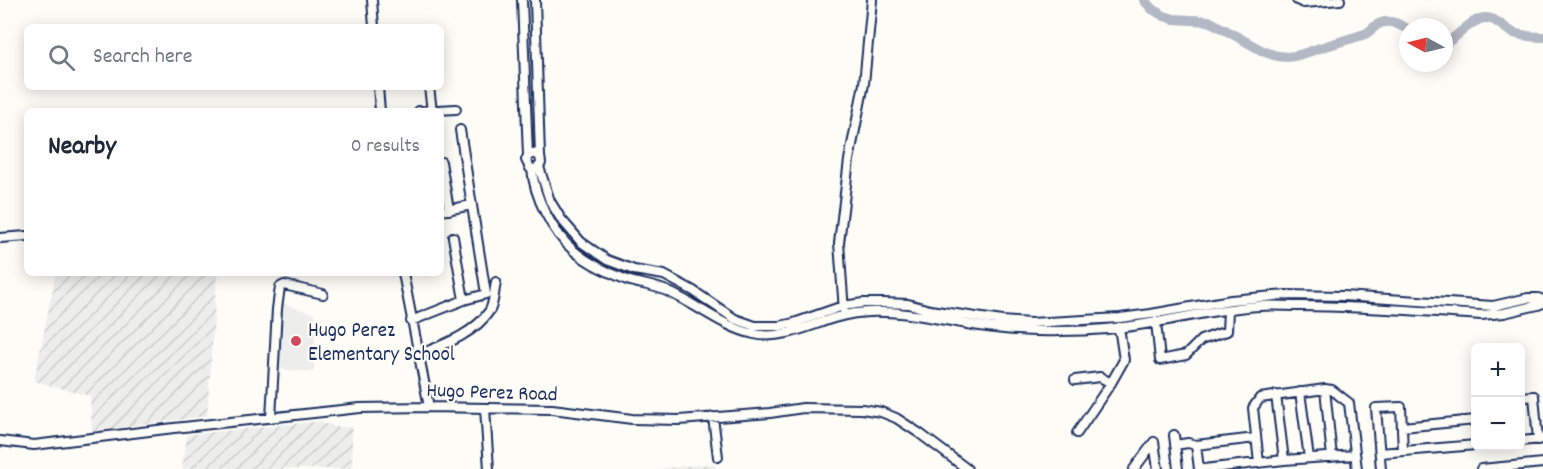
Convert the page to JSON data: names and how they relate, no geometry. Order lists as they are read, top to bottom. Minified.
{"streets":{"street":["Hugo Perez Road"]},"places":["Hugo Perez Elementary School"],"north":"left","page":{"search":"Search here","heading":["Nearby","0 results"],"map_buttons":["+","−"]}}
